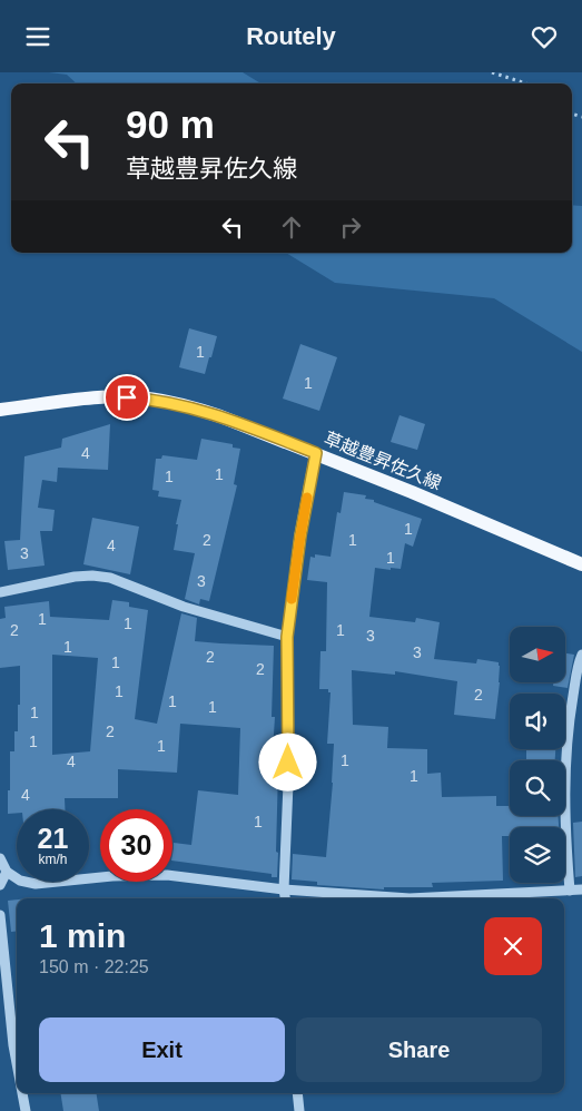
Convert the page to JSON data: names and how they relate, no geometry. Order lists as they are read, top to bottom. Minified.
{"streets":{"main road":["草越豊昇佐久線"]},"house_numbers":["1","1","4","1","1","1","2","1","4","3","1","3","1","1","2","1","3","1","3","2","1","2","1","2","1","1","1","2","1","1","1","4","1","4","1"],"north":"right","page":{"header":"Routely","turn":["90 m","草越豊昇佐久線"],"speed":"21 km/h","limit":"30","heading":["1 min","150 m · 22:25"],"buttons":["Exit","Share"]}}
